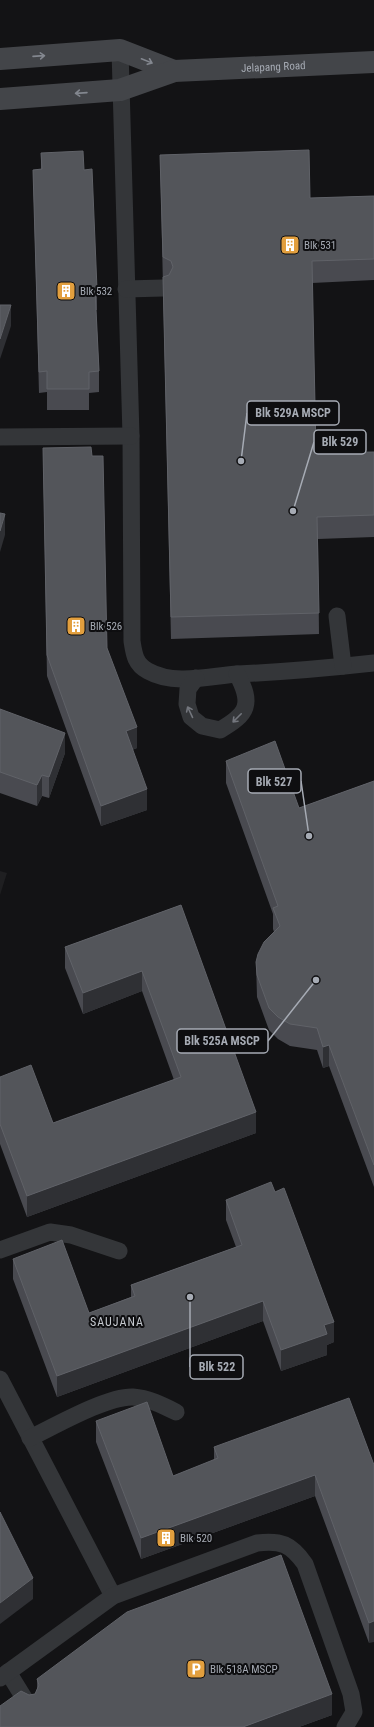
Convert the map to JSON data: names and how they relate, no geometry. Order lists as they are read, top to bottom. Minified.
{"streets":{"street":["Jelapang Road"]},"districts":["SAUJANA"],"places":{"building":["Blk 531","Blk 532","Blk 526","Blk 520"],"other":["Blk 529A MSCP","Blk 529","Blk 527","Blk 525A MSCP","Blk 522"],"parking":["Blk 518A MSCP"]}}
